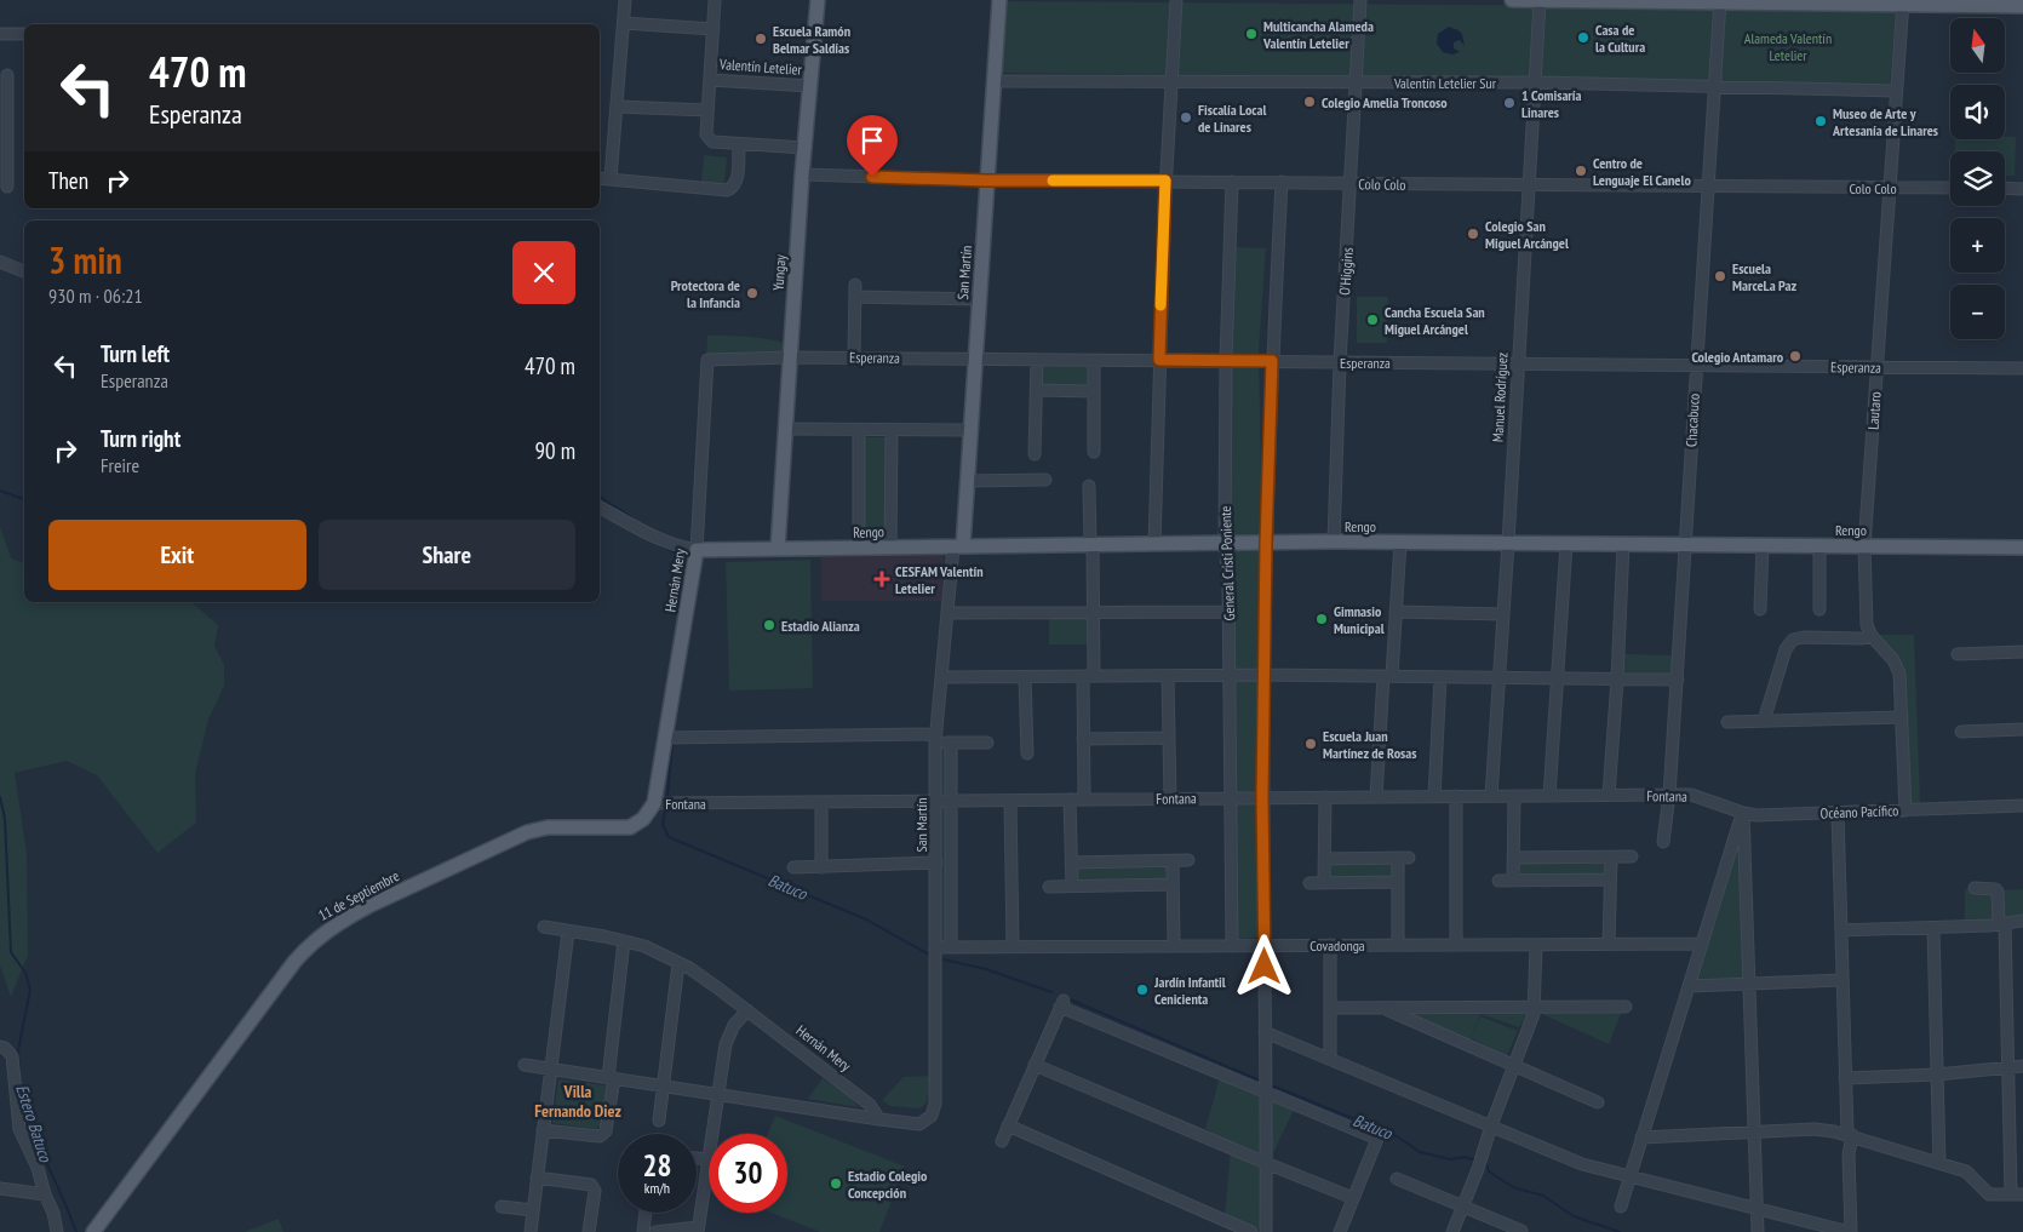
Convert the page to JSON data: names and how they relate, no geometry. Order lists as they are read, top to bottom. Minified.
{"streets":{"main road":["Yungay","San Martín","Rengo","Hernán Mery","11 de Septiembre"],"street":["Valentín Letelier","Valentín Letelier Sur","Colo Colo","O'Higgins","Esperanza","Manuel Rodríguez","Lautaro","Chacabuco","General Cristi Poniente","Fontana","Océano Pacífico","Covadonga"]},"crossings":[["Valentín Letelier","Yungay"],["Valentín Letelier Sur","O'Higgins"],["Valentín Letelier Sur","San Martín"],["Valentín Letelier Sur","Manuel Rodríguez"],["Valentín Letelier Sur","Lautaro"],["Valentín Letelier Sur","Chacabuco"],["Colo Colo","O'Higgins"],["Colo Colo","Yungay"],["Colo Colo","San Martín"],["Colo Colo","Manuel Rodríguez"],["Colo Colo","Lautaro"],["Colo Colo","Chacabuco"],["Colo Colo","General Cristi Poniente"],["O'Higgins","Esperanza"],["O'Higgins","Rengo"],["Yungay","Esperanza"],["Yungay","Rengo"],["San Martín","Esperanza"],["San Martín","Rengo"],["San Martín","Hernán Mery"],["San Martín","Fontana"],["San Martín","Covadonga"],["Esperanza","Manuel Rodríguez"],["Esperanza","Lautaro"],["Esperanza","Chacabuco"],["Esperanza","General Cristi Poniente"],["Esperanza","Hernán Mery"],["Manuel Rodríguez","Rengo"],["Manuel Rodríguez","Fontana"],["Lautaro","Rengo"],["Chacabuco","Rengo"],["Chacabuco","Fontana"],["Rengo","General Cristi Poniente"],["Rengo","Hernán Mery"],["General Cristi Poniente","Fontana"],["General Cristi Poniente","Covadonga"],["Hernán Mery","Fontana"],["Hernán Mery","11 de Septiembre"],["Fontana","Océano Pacífico"],["Fontana","11 de Septiembre"]],"districts":["Villa Fernando Diez"],"water":["Batuco","Estero Batuco"],"parks":["Alameda Valentín Letelier"],"places":{"other":["Multicancha Alameda Valentín Letelier","Casa de la Cultura","Escuela Ramón Belmar Saldías","Colegio Amelia Troncoso","1 Comisaría Linares","Fiscalía Local de Linares","Museo de Arte y Artesanía de Linares","Centro de Lenguaje El Canelo","Colegio San Miguel Arcángel","Escuela MarceLa Paz","Protectora de la Infancia","Cancha Escuela San Miguel Arcángel","Colegio Antamaro","Gimnasio Municipal","Estadio Alianza","Escuela Juan Martínez de Rosas","Jardín Infantil Cenicienta","Estadio Colegio Concepción"],"health":["CESFAM Valentín Letelier"]},"north":"top","page":{"map_buttons":["+","−"],"turn":["470 m","Esperanza"],"then":"Then","heading":["3 min","930 m · 06:21"],"list":[{"name":"Turn left","note":"Esperanza","value":"470 m"},{"name":"Turn right","note":"Freire","value":"90 m"}],"buttons":["Exit","Share"],"speed":"28 km/h","limit":"30"}}
